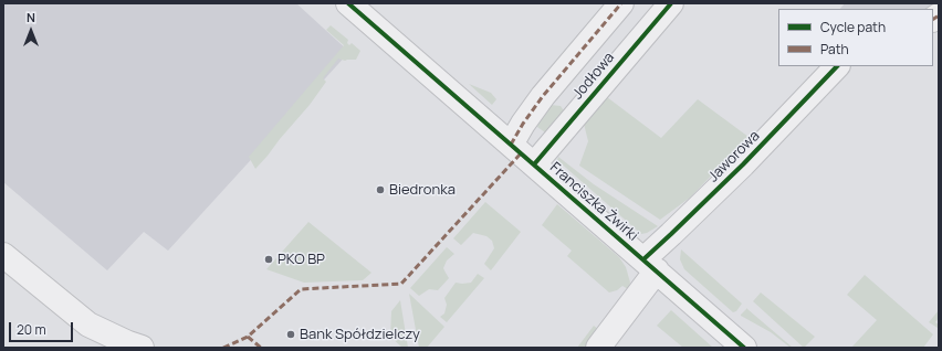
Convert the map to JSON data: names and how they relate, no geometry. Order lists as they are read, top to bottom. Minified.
{"streets":{"street":["Jodłowa","Jaworowa","Franciszka Żwirki"]},"crossings":[["Jodłowa","Franciszka Żwirki"],["Jaworowa","Franciszka Żwirki"]],"places":["Biedronka","PKO BP","Bank Spółdzielczy"],"legend":["Cycle path","Path"],"scale_bar":"20 m","north":"top"}
